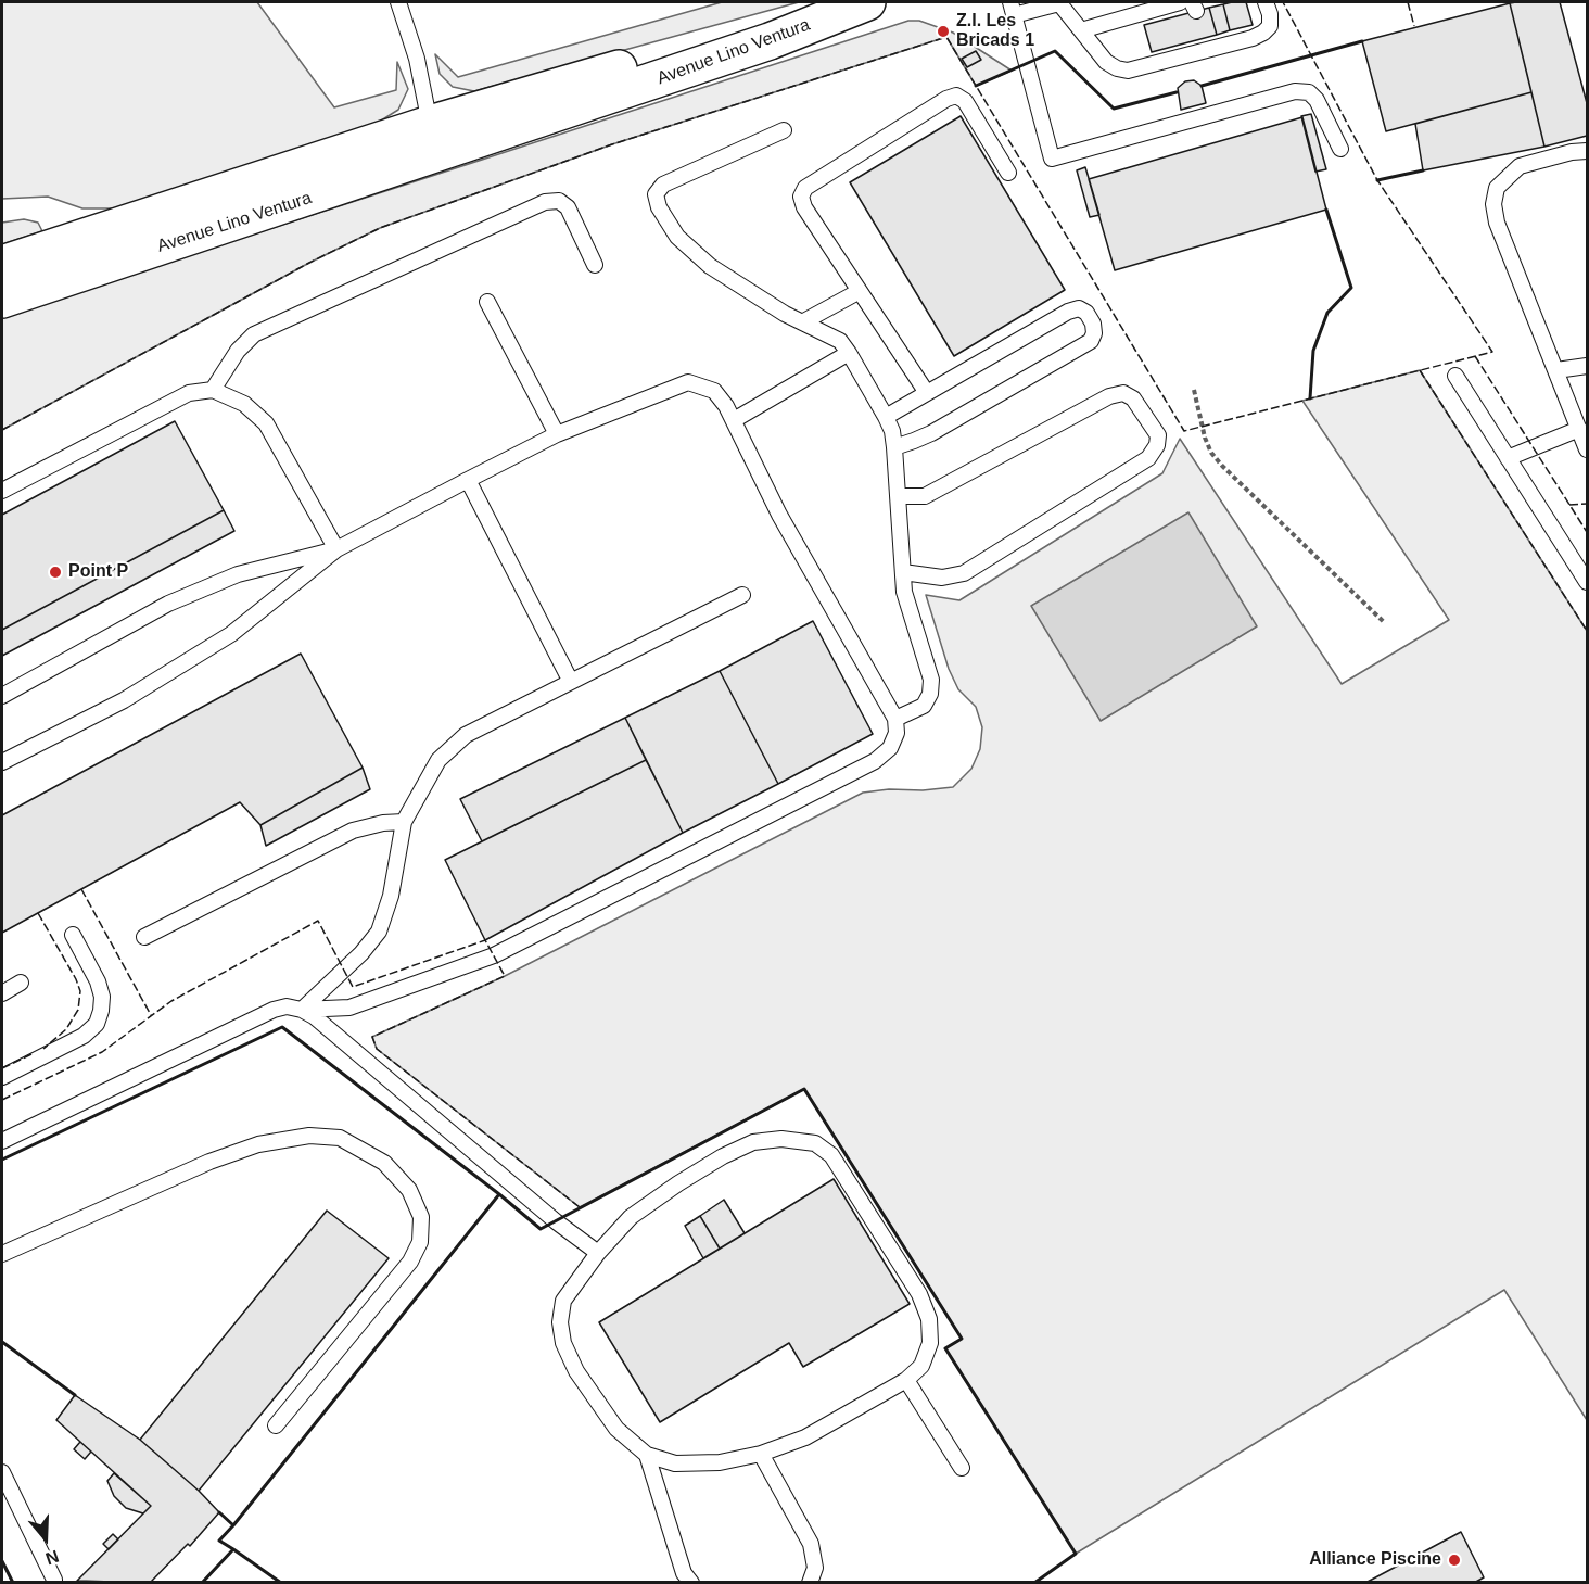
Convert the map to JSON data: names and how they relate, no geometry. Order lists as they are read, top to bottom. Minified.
{"streets":{"main road":["Avenue Lino Ventura"]},"places":["Z.I. Les Bricads 1","Point P","Alliance Piscine"],"north":"bottom"}
